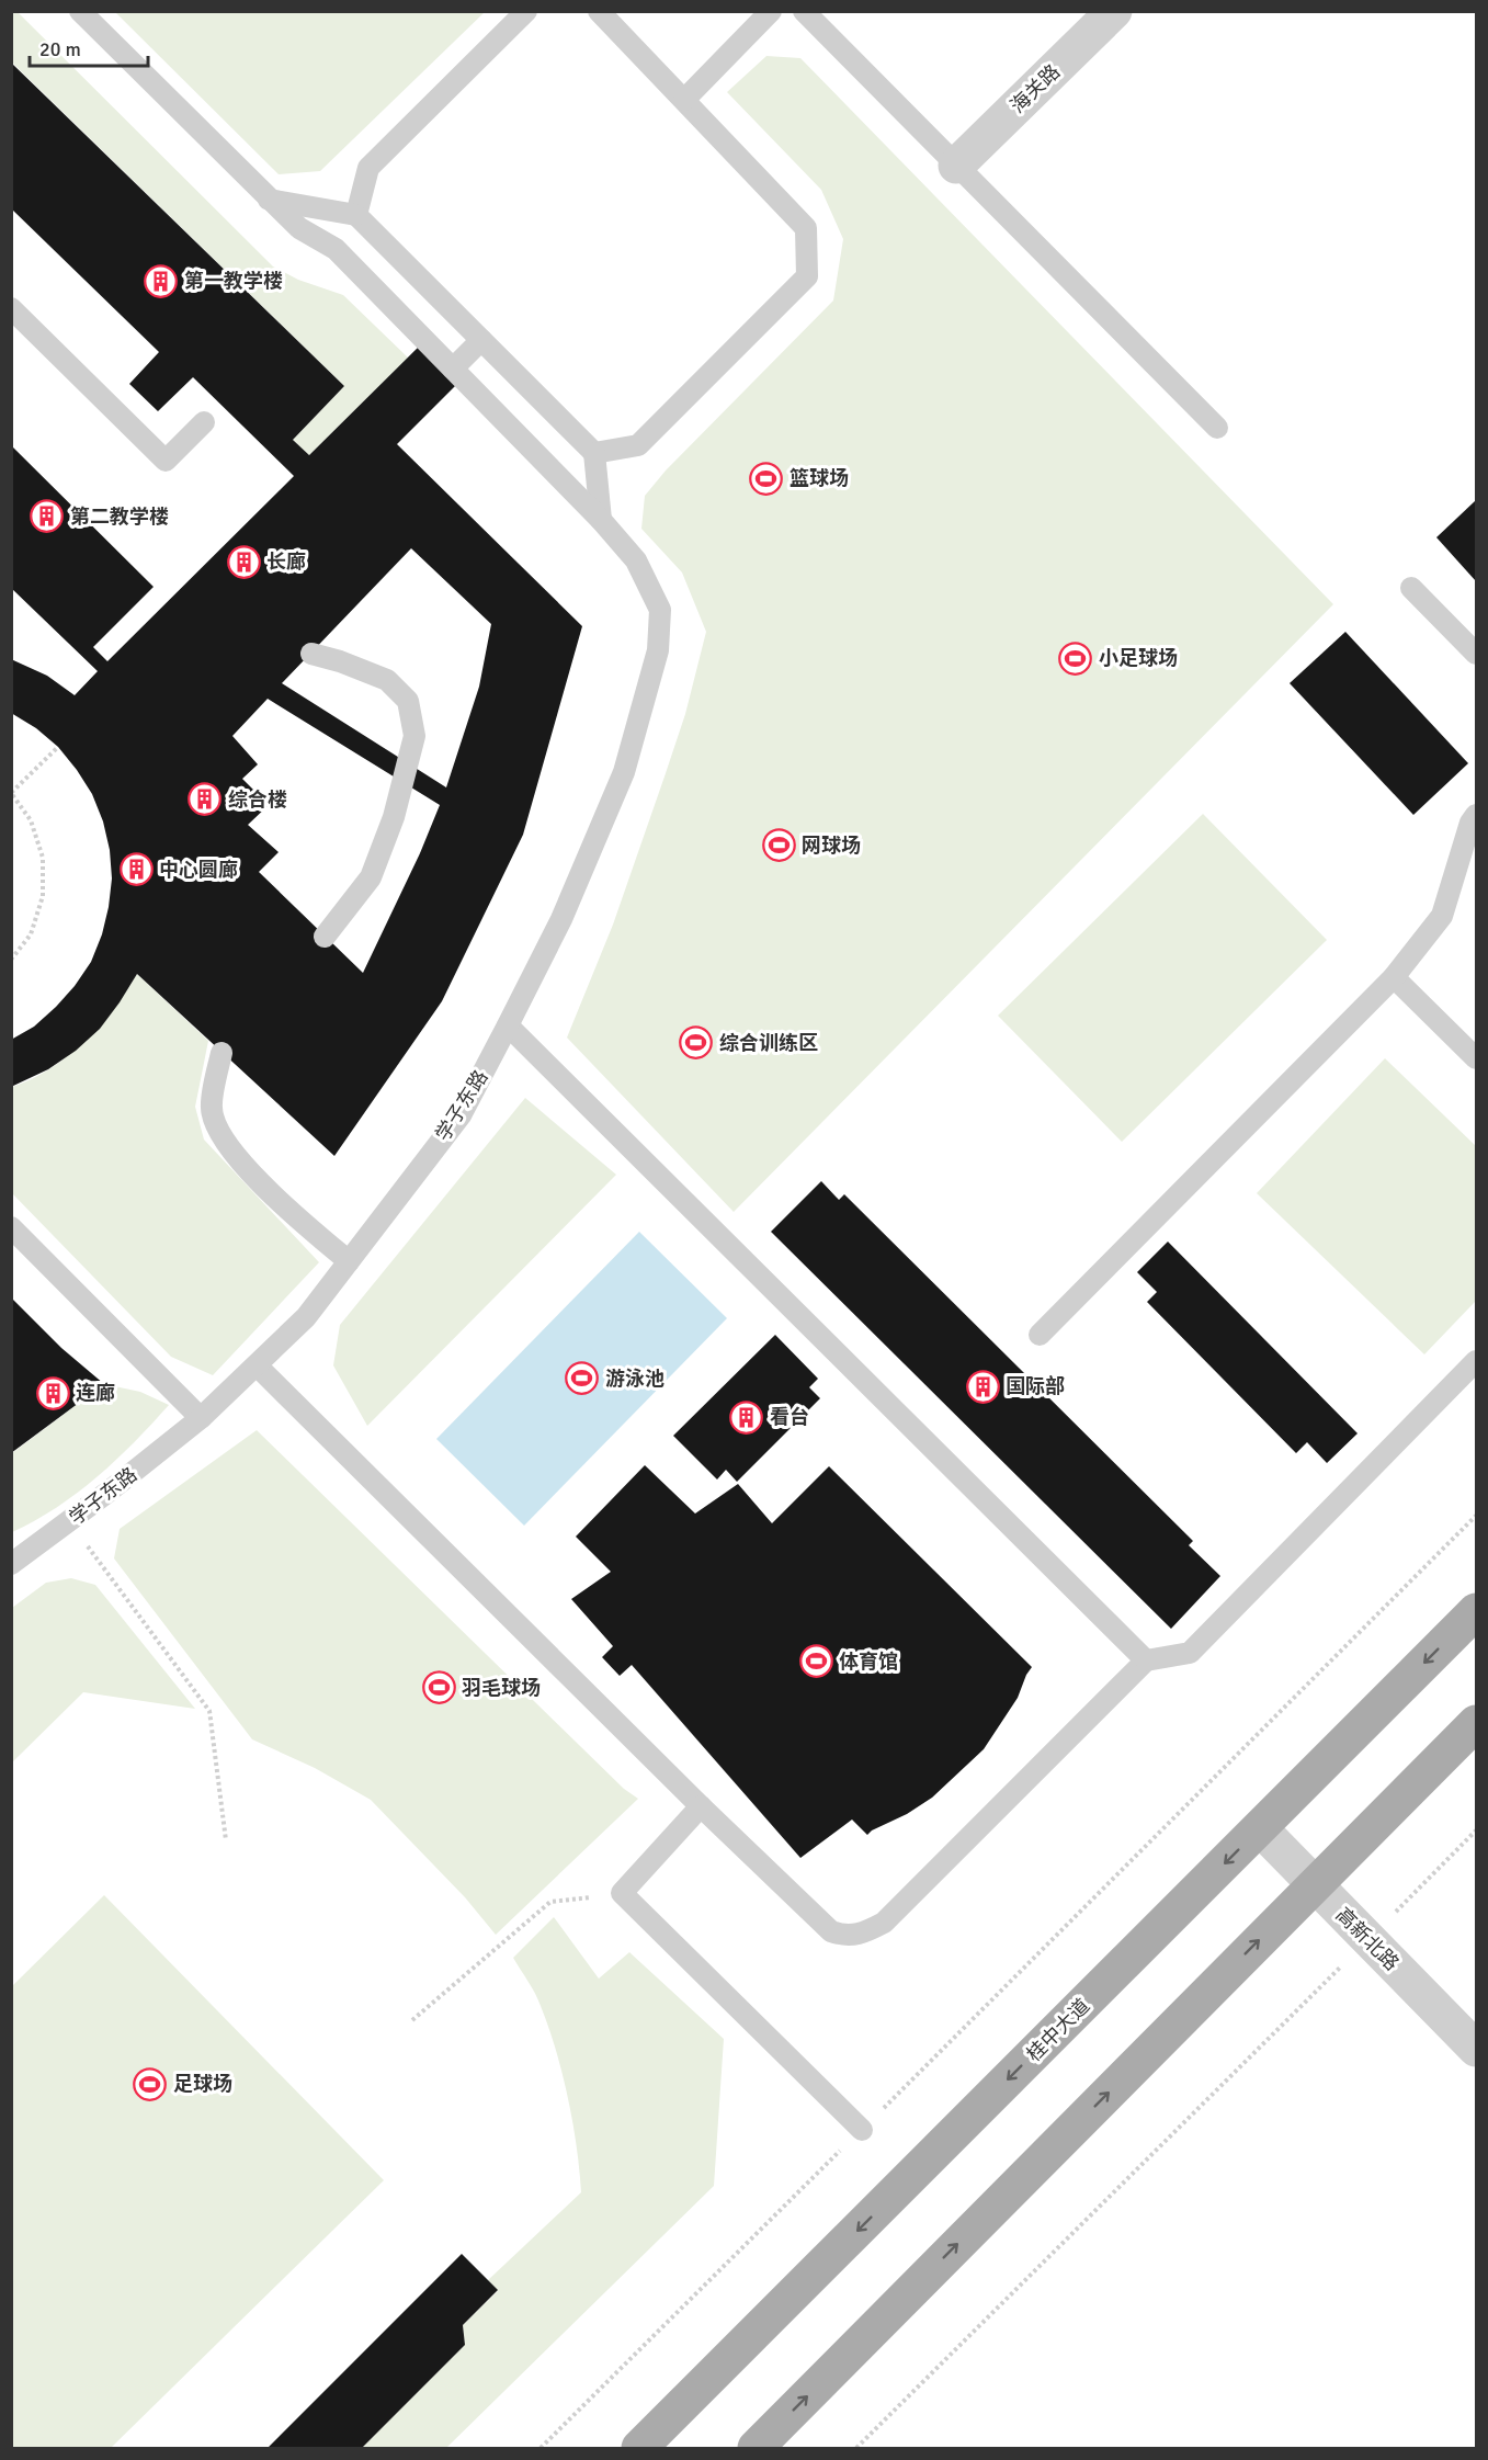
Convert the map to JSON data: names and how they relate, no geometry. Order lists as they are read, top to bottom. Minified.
{"streets":{"main road":["桂中大道"],"street":["海关路","高新北路"],"lane":["学子东路"]},"crossings":[["高新北路","桂中大道"]],"places":{"building":["第一教学楼","第二教学楼","长廊","综合楼","中心圆廊","国际部","连廊","看台"],"sports":["篮球场","小足球场","网球场","综合训练区","游泳池","体育馆","羽毛球场","足球场"]},"scale_bar":"20 m"}
